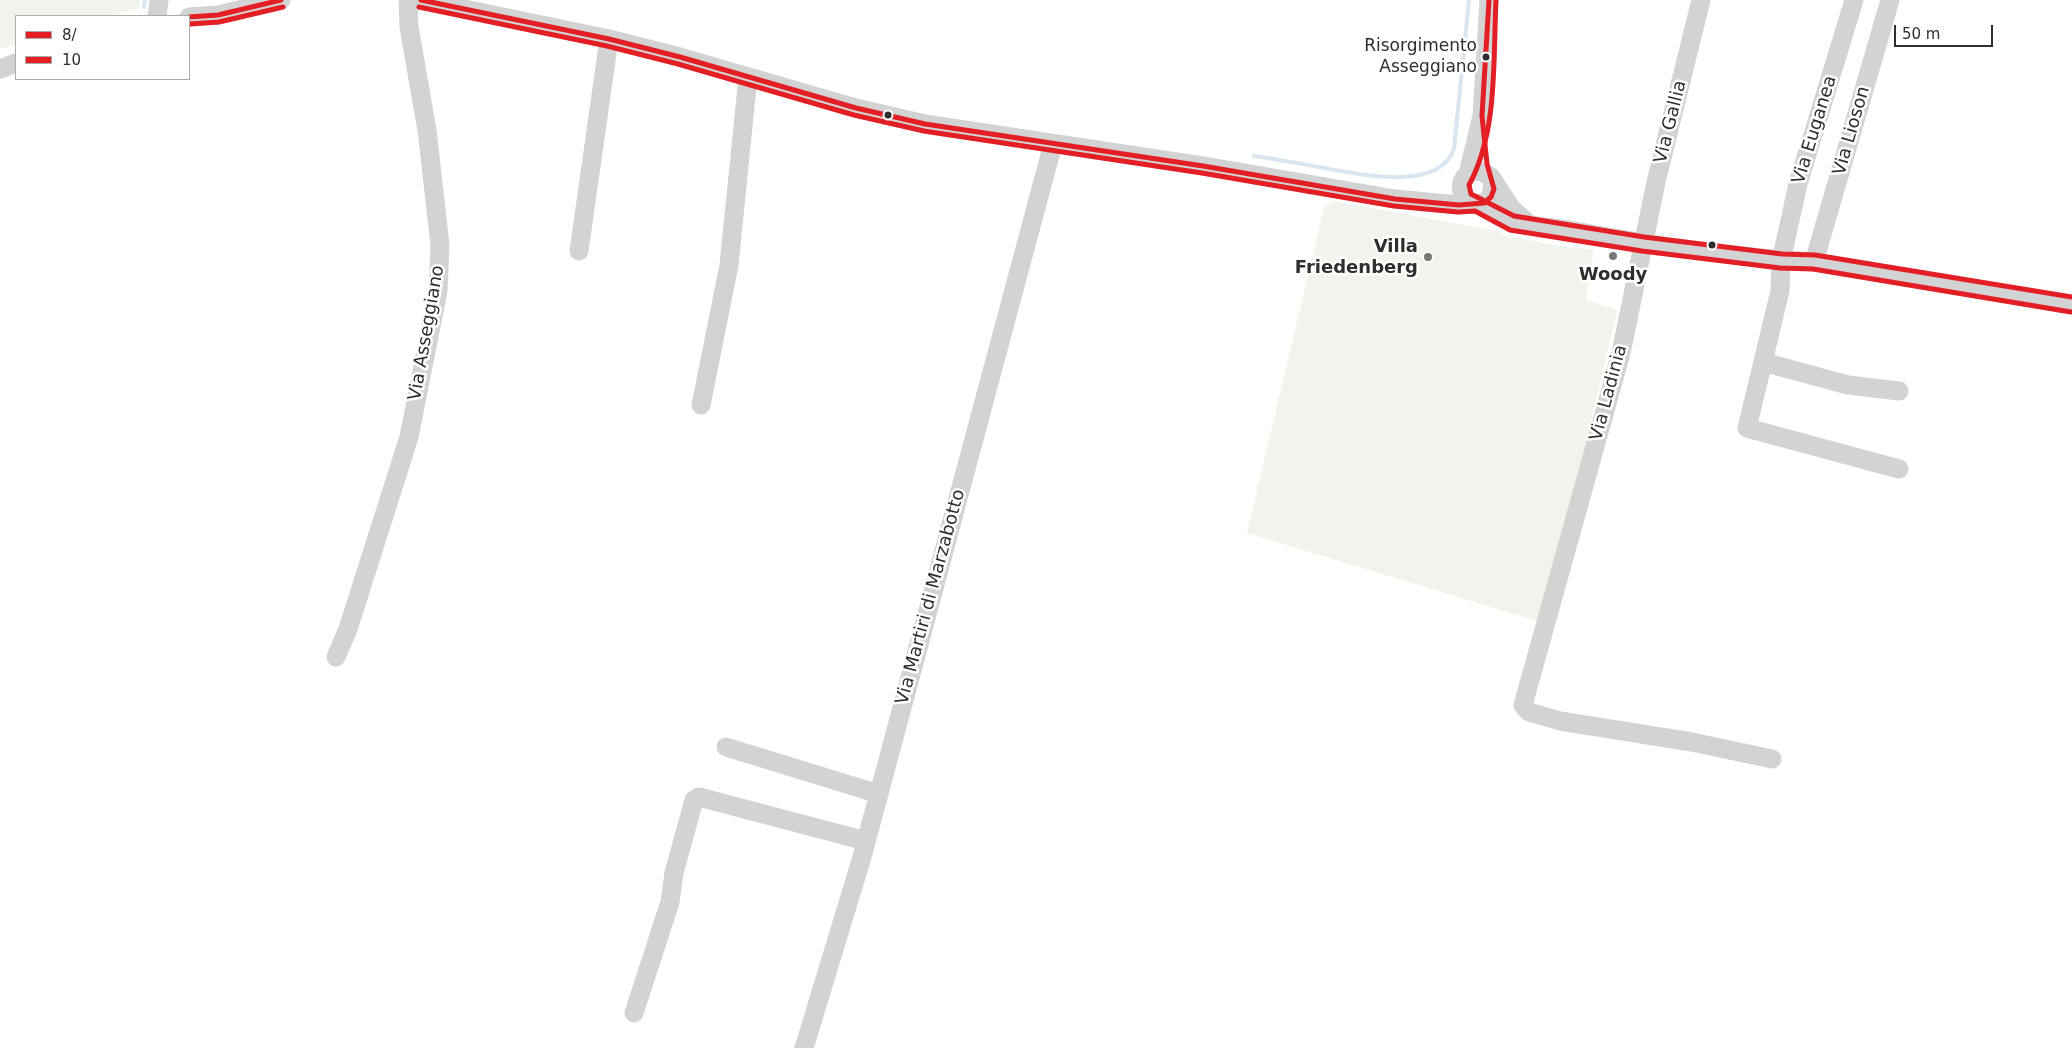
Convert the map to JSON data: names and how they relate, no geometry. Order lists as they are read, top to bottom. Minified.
{"streets":{"street":["Via Gallia","Via Euganea","Via Lioson","Via Asseggiano","Via Ladinia","Via Martiri di Marzabotto"]},"crossings":[["Via Gallia","Via Ladinia"]],"places":["Risorgimento Asseggiano","Woody","Villa Friedenberg"],"lines":["transit line 8/","transit line 10"],"legend":["8/","10"],"scale_bar":"50 m"}
